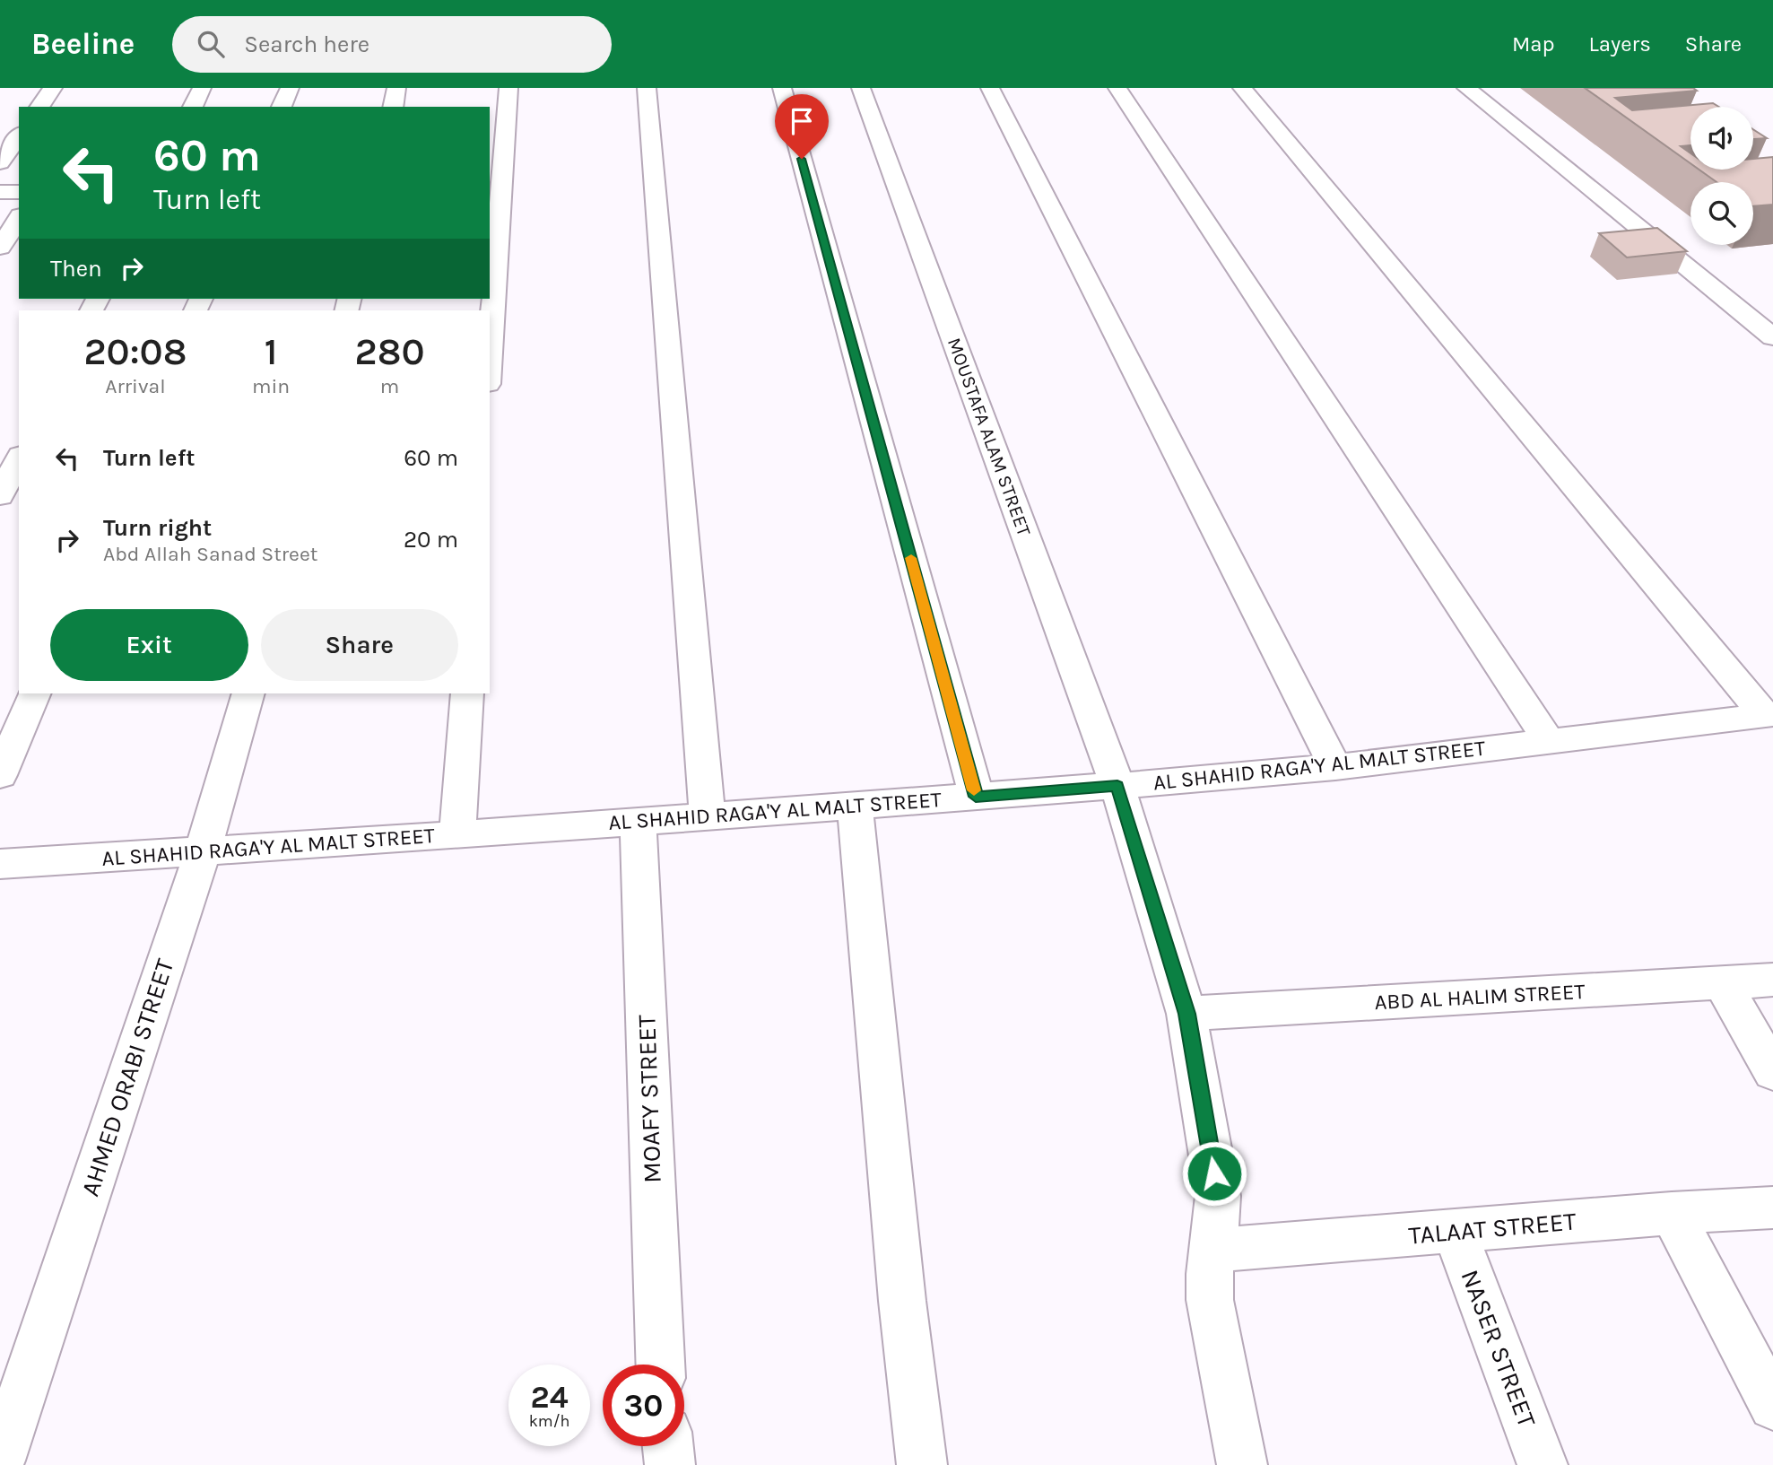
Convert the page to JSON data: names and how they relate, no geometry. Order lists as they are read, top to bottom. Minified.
{"streets":{"street":["MOUSTAFA ALAM STREET","AL SHAHID RAGA'Y AL MALT STREET","ABD AL HALIM STREET","AHMED ORABI STREET","MOAFY STREET","TALAAT STREET","NASER STREET"]},"crossings":[["MOUSTAFA ALAM STREET","AL SHAHID RAGA'Y AL MALT STREET"],["MOUSTAFA ALAM STREET","ABD AL HALIM STREET"],["MOUSTAFA ALAM STREET","TALAAT STREET"],["AL SHAHID RAGA'Y AL MALT STREET","AHMED ORABI STREET"],["AL SHAHID RAGA'Y AL MALT STREET","MOAFY STREET"],["TALAAT STREET","NASER STREET"]],"page":{"header":"Beeline","search":"Search here","nav":["Map","Layers","Share"],"turn":["60 m","Turn left"],"then":"Then","eta":["20:08","Arrival","1","min","280","m"],"list":[{"name":"Turn left","value":"60 m"},{"name":"Turn right","note":"Abd Allah Sanad Street","value":"20 m"}],"buttons":["Exit","Share"],"speed":"24 km/h","limit":"30"}}
